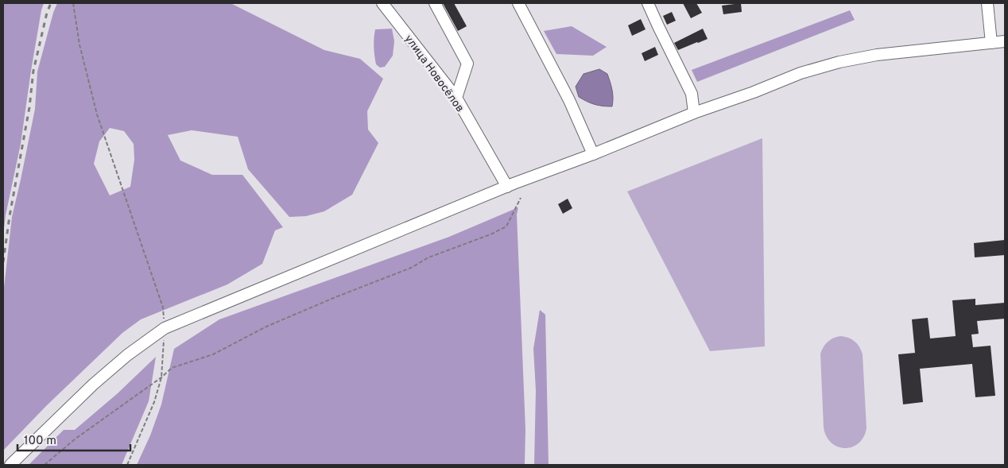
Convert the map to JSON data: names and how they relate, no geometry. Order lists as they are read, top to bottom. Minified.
{"streets":{"street":["улица Новосёлов"]},"scale_bar":"100 m"}
